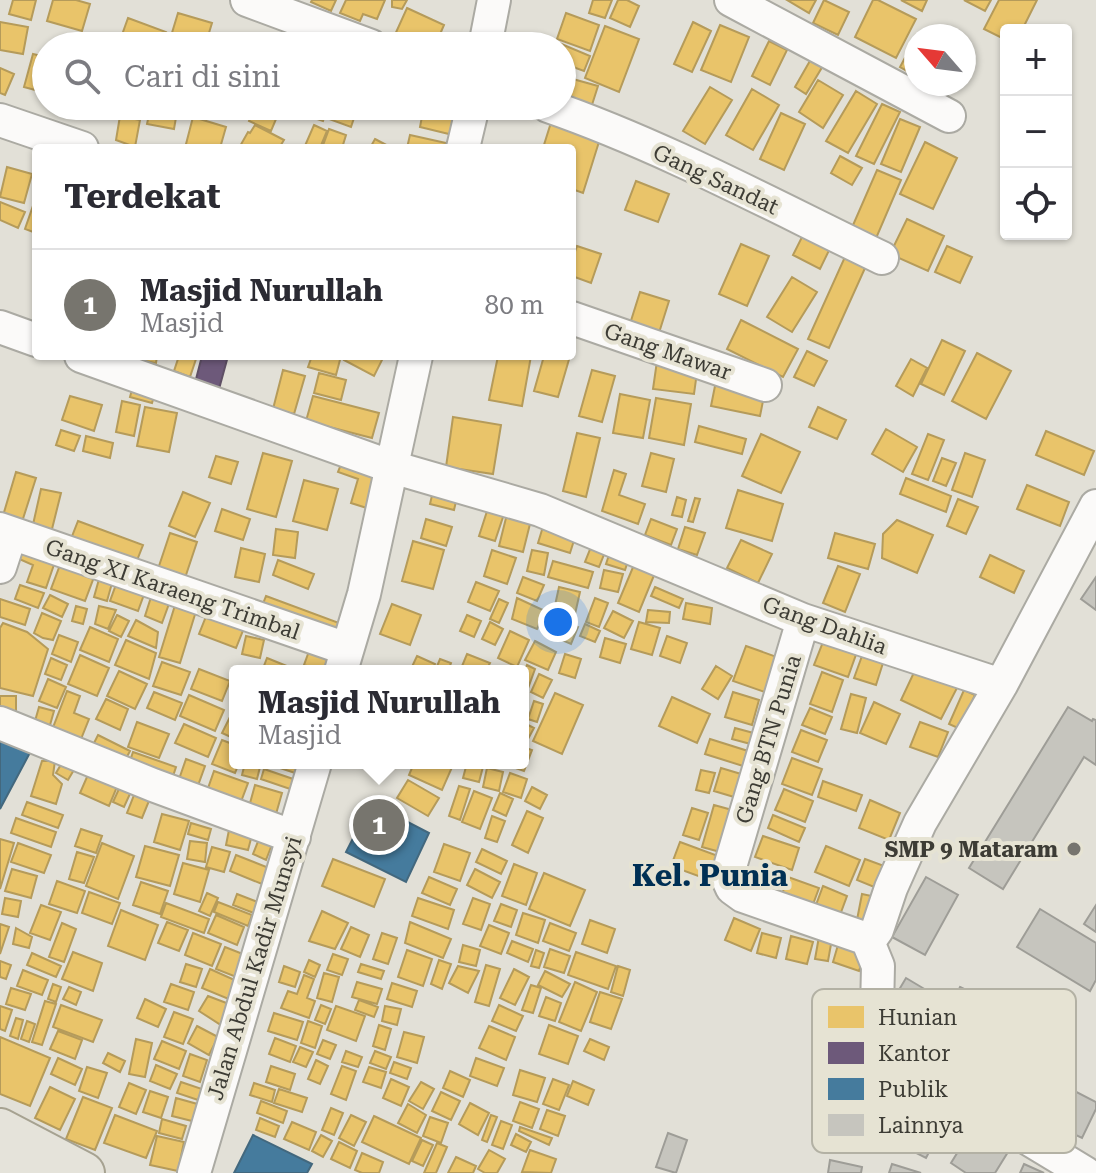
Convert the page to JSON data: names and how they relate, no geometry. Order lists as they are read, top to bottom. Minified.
{"streets":{"street":["Gang Sandat","Gang Mawar","Gang XI Karaeng Trimbal","Gang Dahlia","Gang BTN Punia","Jalan Abdul Kadir Munsyi"]},"crossings":[["Gang Dahlia","Gang BTN Punia"]],"districts":["Kel. Punia"],"places":["SMP 9 Mataram"],"legend":["Hunian","Kantor","Publik","Lainnya"],"north":"top left","page":{"map_buttons":["+","−"],"search":"Cari di sini","heading":"Terdekat","list":[{"mark":"1","name":"Masjid Nurullah","note":"Masjid","value":"80 m"}],"popup":["Masjid Nurullah","Masjid"],"pins":"1"}}
